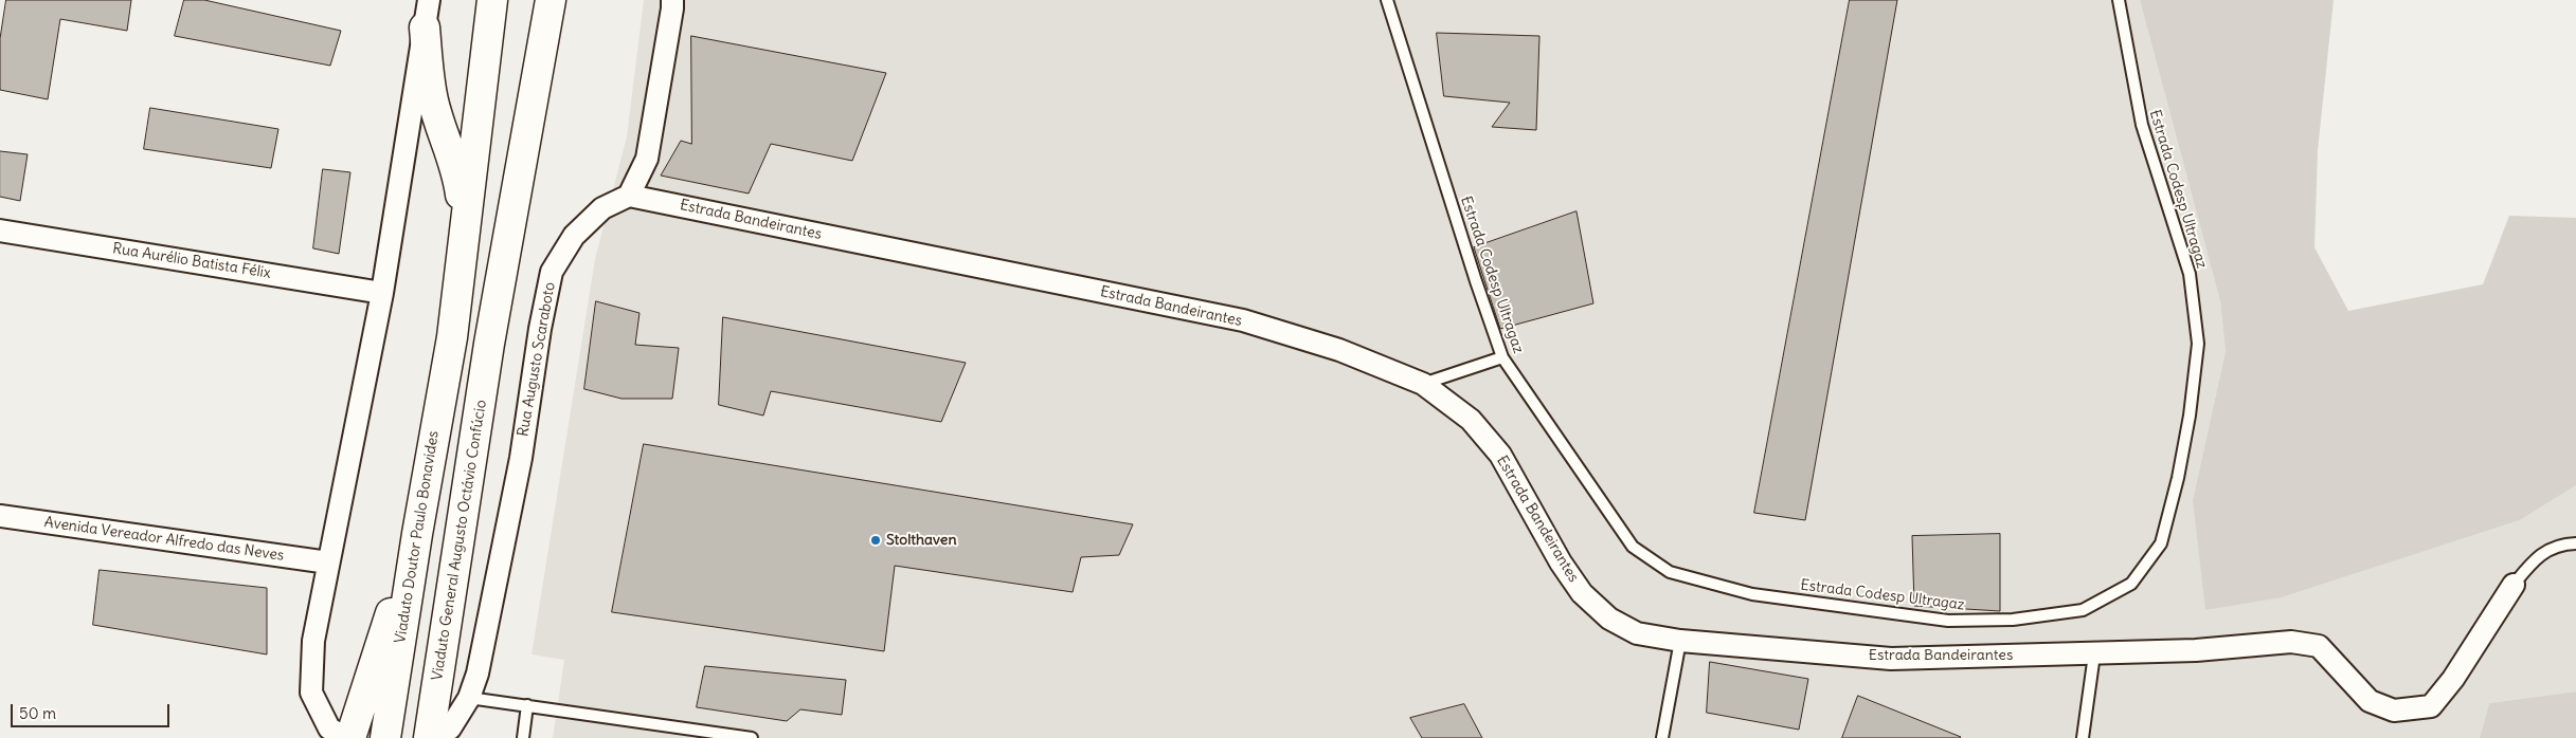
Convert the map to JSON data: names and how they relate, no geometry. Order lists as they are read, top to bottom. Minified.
{"streets":{"main road":["Viaduto Doutor Paulo Bonavides","Viaduto General Augusto Octávio Confúcio"],"street":["Estrada Bandeirantes","Rua Aurélio Batista Félix","Rua Augusto Scaraboto","Avenida Vereador Alfredo das Neves"],"lane":["Estrada Codesp Ultragaz"]},"crossings":[["Estrada Bandeirantes","Rua Augusto Scaraboto"],["Rua Augusto Scaraboto","Viaduto General Augusto Octávio Confúcio"]],"places":["Stolthaven"],"scale_bar":"50 m"}
